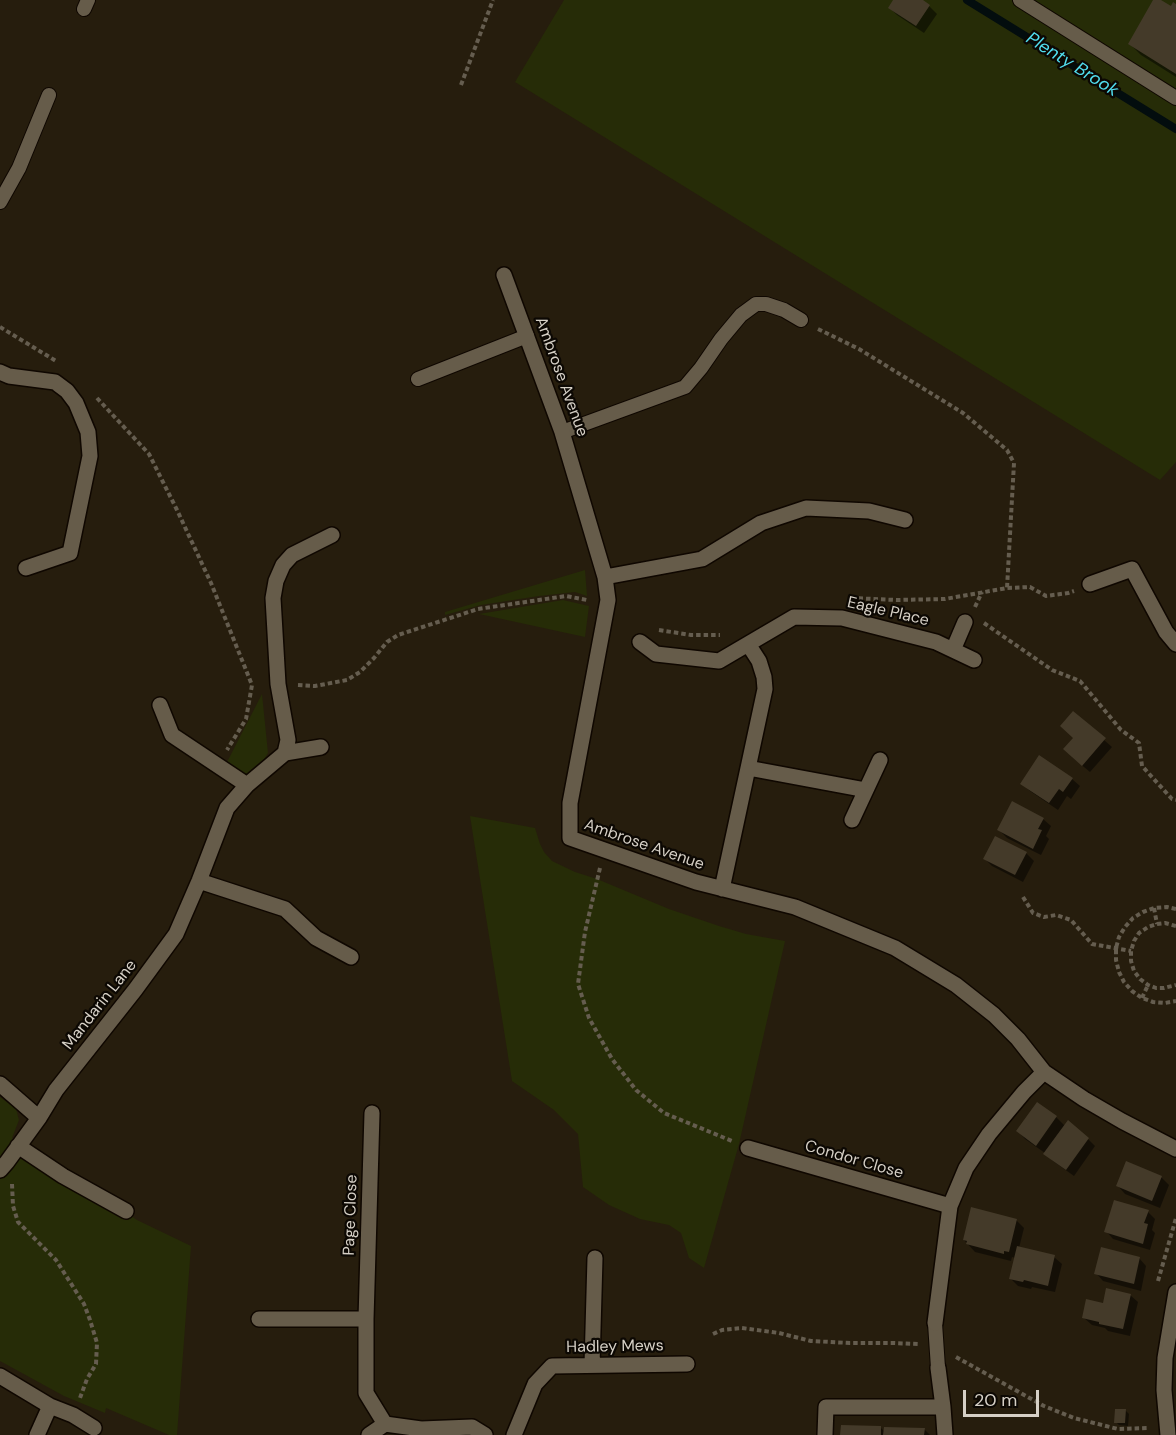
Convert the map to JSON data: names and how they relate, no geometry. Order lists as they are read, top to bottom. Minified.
{"streets":{"street":["Ambrose Avenue","Eagle Place","Mandarin Lane","Condor Close","Page Close","Hadley Mews"]},"water":["Plenty Brook"],"scale_bar":"20 m"}
